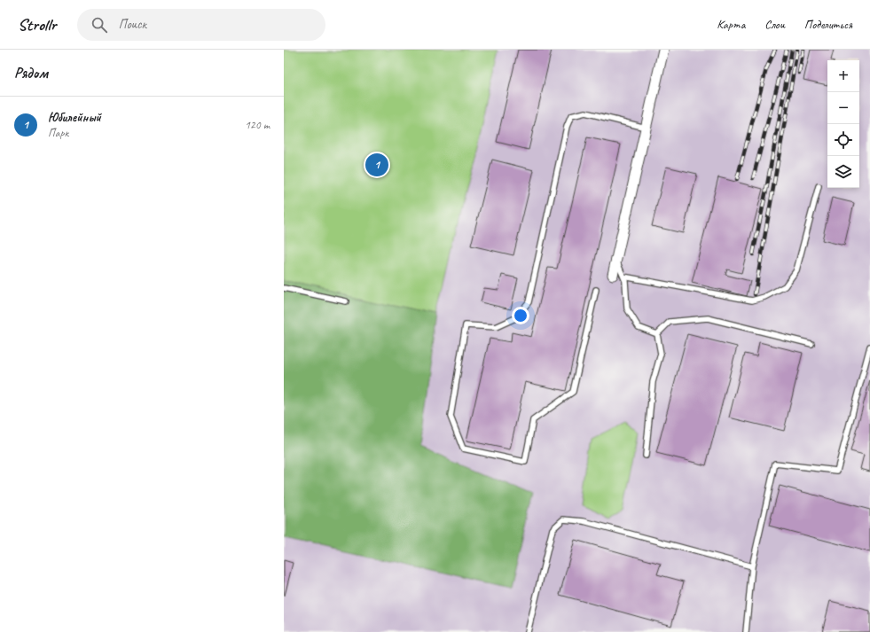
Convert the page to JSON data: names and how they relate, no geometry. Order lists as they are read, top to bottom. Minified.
{"page":{"header":"Strollr","search":"Поиск","nav":["Карта","Слои","Поделиться"],"heading":"Рядом","map_buttons":["+","−"],"list":[{"mark":"1","name":"Юбилейный","note":"Парк","value":"120 m"}],"pins":"1"}}
